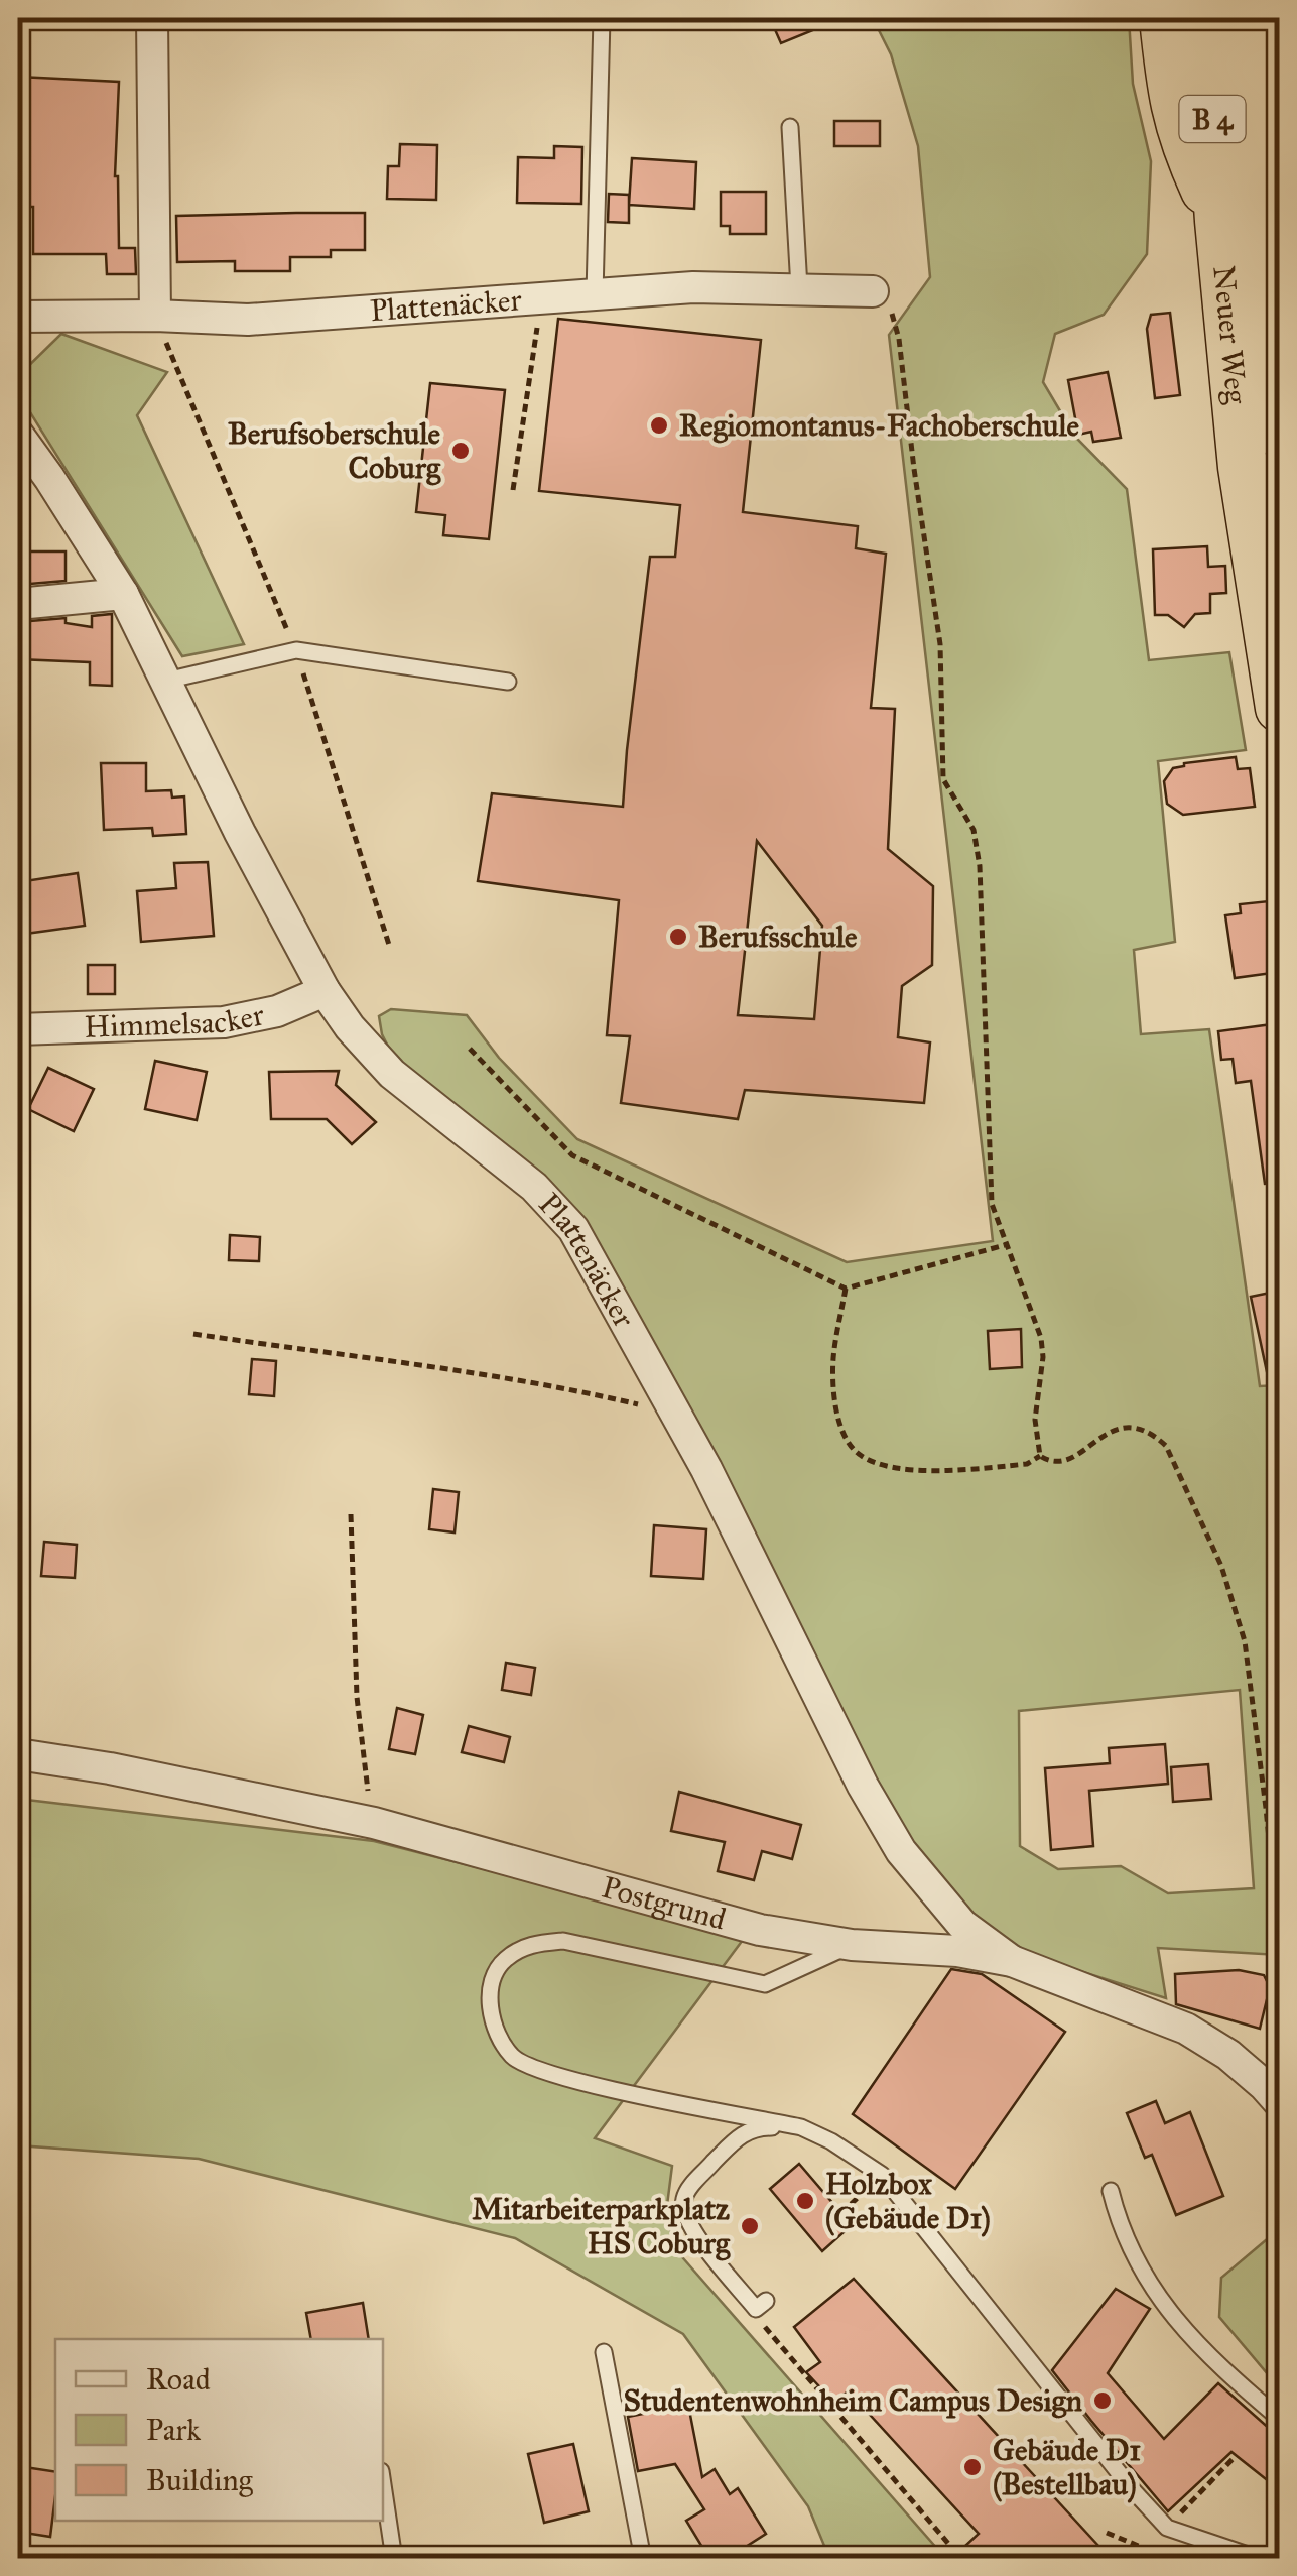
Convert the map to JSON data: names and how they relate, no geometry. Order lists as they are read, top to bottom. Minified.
{"streets":{"highway":["B 4","Neuer Weg"],"street":["Plattenäcker","Himmelsacker","Postgrund"]},"crossings":[["Plattenäcker","Himmelsacker"],["Plattenäcker","Postgrund"]],"places":["Regiomontanus-Fachoberschule","Berufsoberschule Coburg","Berufsschule","Holzbox (Gebäude D1)","Mitarbeiterparkplatz HS Coburg","Studentenwohnheim Campus Design","Gebäude D1 (Bestellbau)"],"legend":["Road","Park","Building"]}
